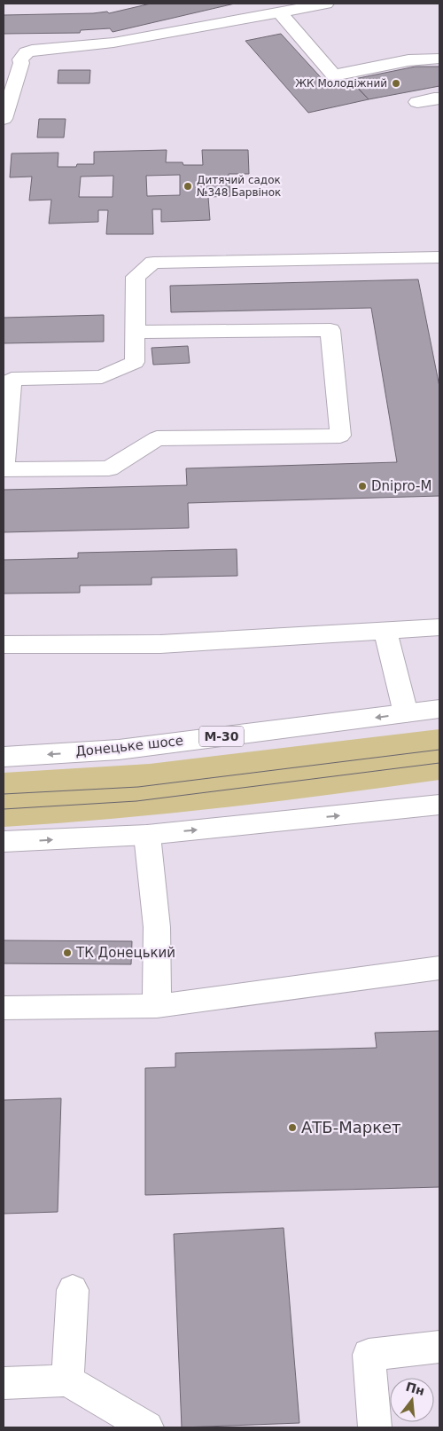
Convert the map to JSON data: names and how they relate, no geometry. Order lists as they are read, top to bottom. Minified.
{"streets":{"main road":["М-30","Донецьке шосе"]},"places":["ЖК Молодіжний","Дитячий садок №348 Барвінок","Dnipro-M","ТК Донецький","АТБ-Маркет"],"north":"top"}
